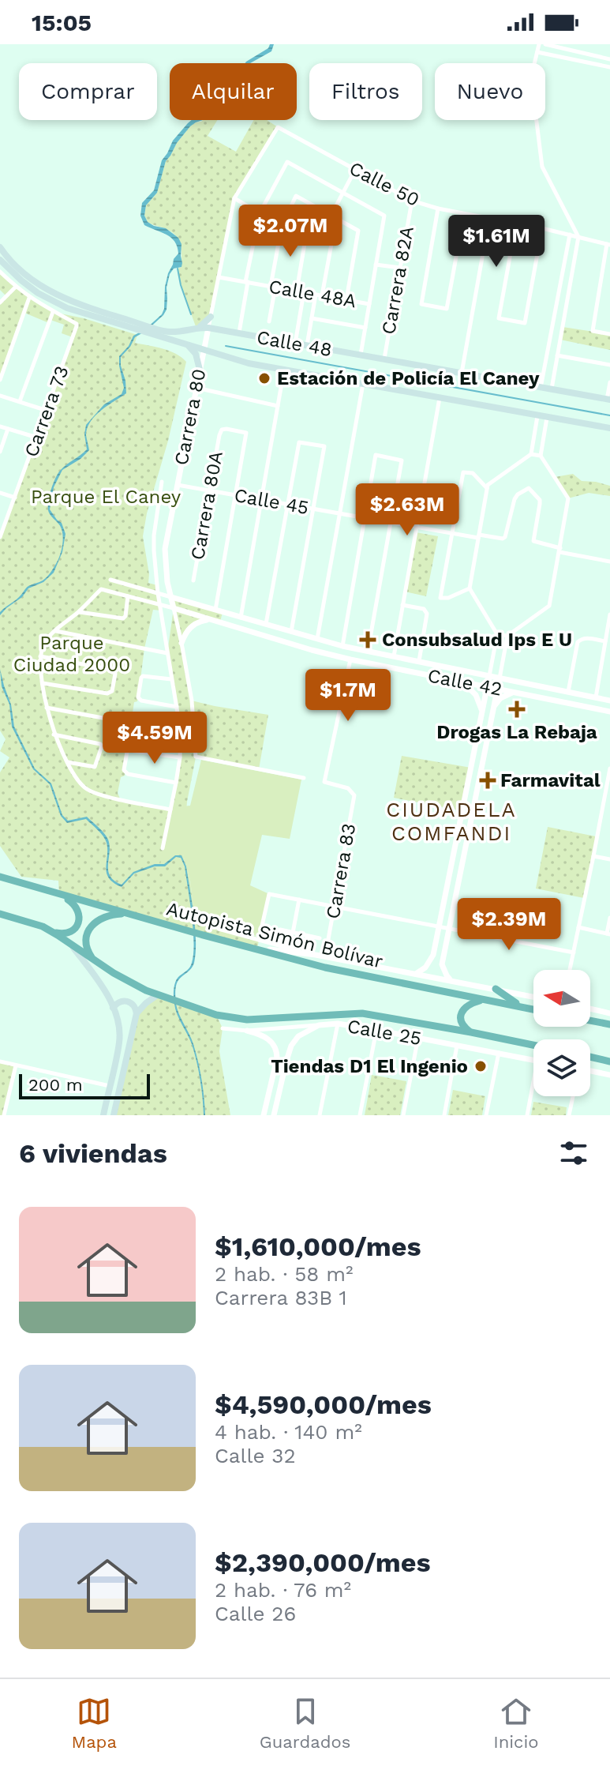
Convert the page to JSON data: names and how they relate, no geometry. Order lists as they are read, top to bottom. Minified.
{"streets":{"highway":["Autopista Simón Bolívar"],"main road":["Calle 48"],"street":["Calle 50","Carrera 82A","Calle 48A","Carrera 73","Carrera 80","Calle 45","Carrera 80A","Calle 42","Carrera 83","Calle 25"]},"crossings":[["Calle 50","Carrera 82A"],["Calle 50","Carrera 80"],["Carrera 82A","Calle 48"],["Calle 48A","Carrera 80"],["Calle 48","Carrera 80"],["Carrera 80","Calle 45"],["Carrera 80","Calle 42"],["Calle 45","Carrera 80A"],["Calle 42","Carrera 83"]],"districts":["CIUDADELA COMFANDI"],"parks":["Parque El Caney","Parque Ciudad 2000"],"places":{"other":["Estación de Policía El Caney","Tiendas D1 El Ingenio"],"health":["Consubsalud Ips E U","Drogas La Rebaja","Farmavital"]},"scale_bar":"200 m","north":"left","page":{"status":"15:05","chip":["Comprar","Alquilar","Filtros","Nuevo"],"price":["$2.07M","$1.61M","$2.63M","$1.7M","$4.59M","$2.39M"],"scale":"200 m","heading":"6 viviendas","list":[{"name":"$1,610,000/mes","note":"2 hab. · 58 m² · Carrera 83B 1"},{"name":"$4,590,000/mes","note":"4 hab. · 140 m² · Calle 32"},{"name":"$2,390,000/mes","note":"2 hab. · 76 m² · Calle 26"}],"tabs":["Mapa","Guardados","Inicio"]}}
